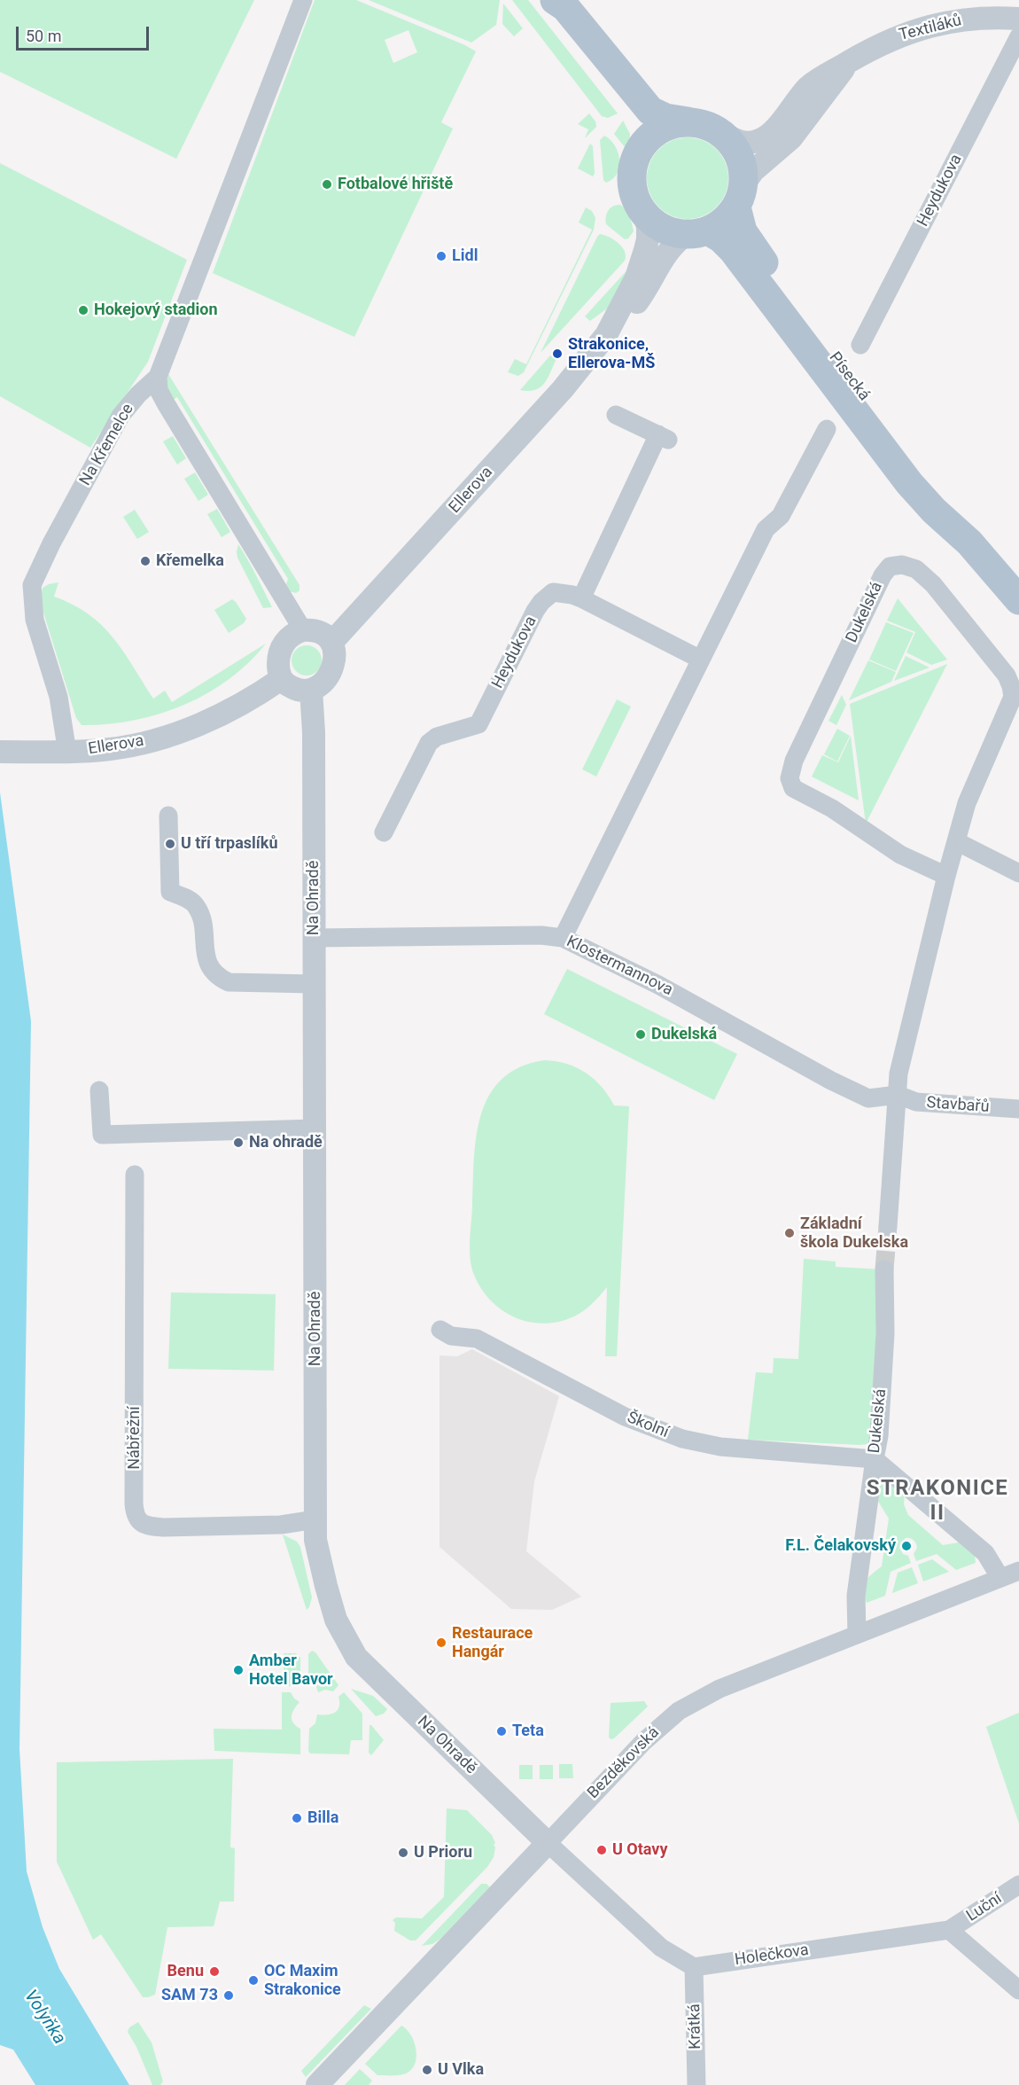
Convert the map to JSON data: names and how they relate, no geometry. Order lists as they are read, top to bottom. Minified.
{"streets":{"main road":["Písecká"],"street":["Textiláků","Heydukova","Na Křemelce","Ellerova","Dukelská","Na Ohradě","Klostermannova","Stavbařů","Školní","Nábřežní","Bezděkovská","Luční","Holečkova","Krátká"]},"crossings":[["Textiláků","Písecká"],["Textiláků","Ellerova"],["Písecká","Ellerova"],["Na Křemelce","Ellerova"],["Ellerova","Na Ohradě"],["Dukelská","Klostermannova"],["Dukelská","Stavbařů"],["Dukelská","Školní"],["Dukelská","Bezděkovská"],["Na Ohradě","Klostermannova"],["Na Ohradě","Nábřežní"],["Na Ohradě","Bezděkovská"],["Klostermannova","Stavbařů"],["Luční","Holečkova"],["Holečkova","Krátká"]],"districts":["STRAKONICE II"],"water":["Volyňka"],"places":["Fotbalové hřiště","Lidl","Hokejový stadion","Strakonice, Ellerova-MŠ","Křemelka","U tří trpaslíků","Dukelská","Na ohradě","Základní škola Dukelska","F.L. Čelakovský","Restaurace Hangár","Amber Hotel Bavor","Teta","Billa","U Otavy","U Prioru","Benu","OC Maxim Strakonice","SAM 73","U Vlka"],"scale_bar":"50 m"}
